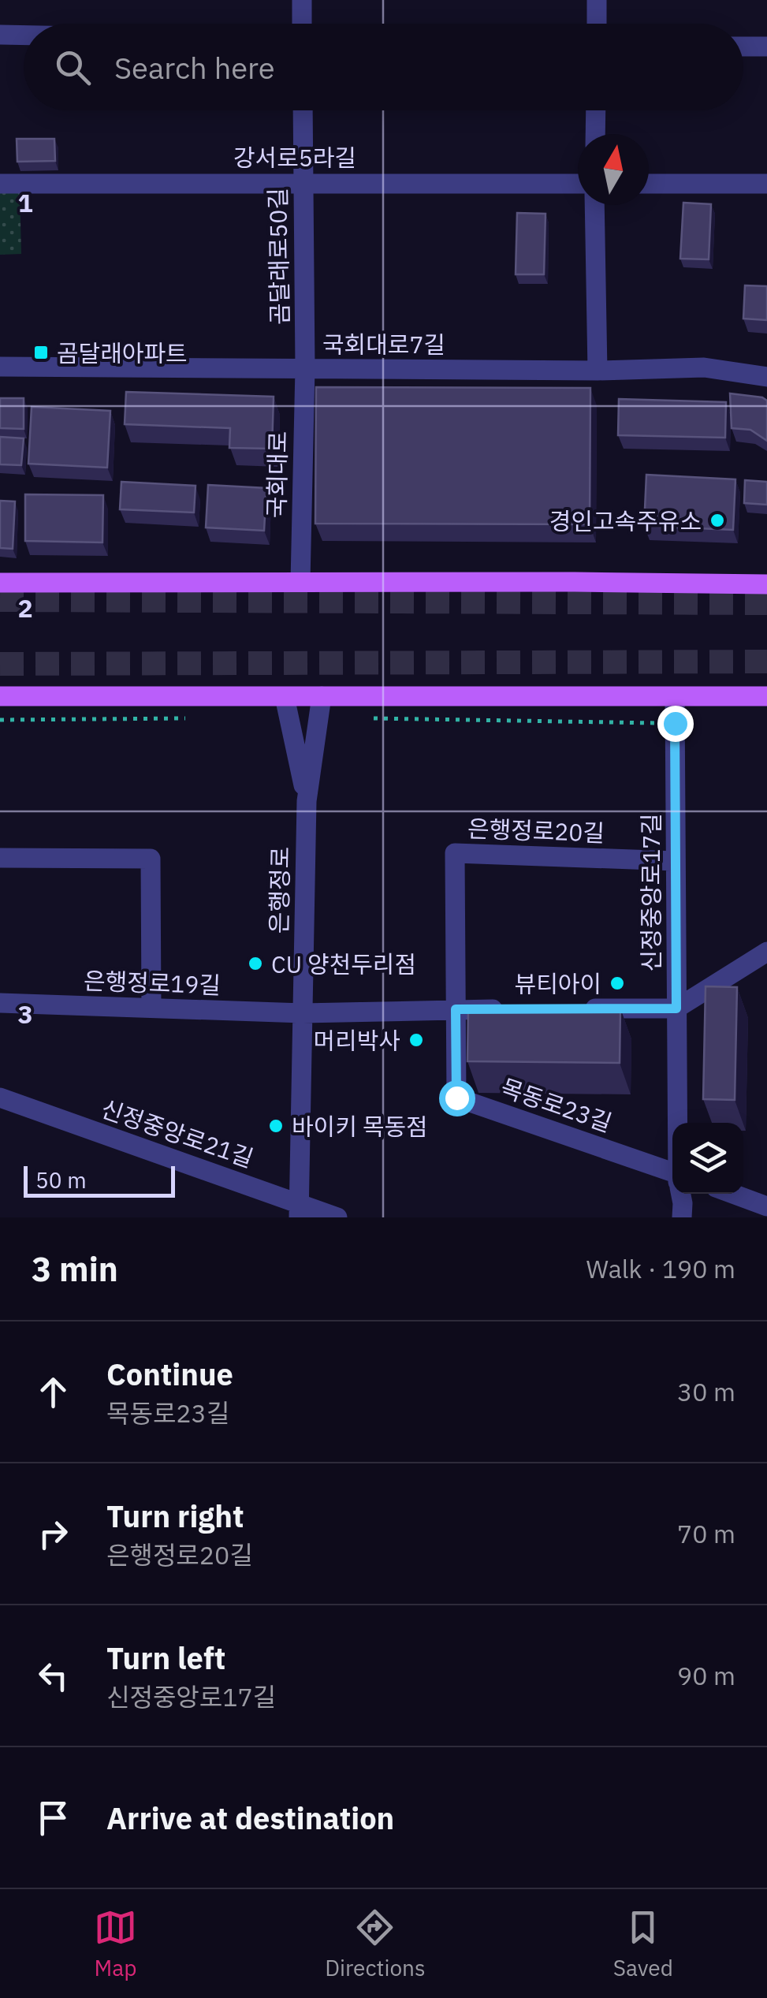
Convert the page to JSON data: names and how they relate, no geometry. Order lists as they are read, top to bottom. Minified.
{"streets":{"street":["강서로5라길","곰달래로50길","국회대로7길","국회대로","은행정로20길","은행정로","신정중앙로17길","은행정로19길","목동로23길","신정중앙로21길"]},"crossings":[["강서로5라길","곰달래로50길"],["곰달래로50길","국회대로7길"],["곰달래로50길","국회대로"],["국회대로7길","국회대로"],["은행정로20길","신정중앙로17길"],["은행정로20길","목동로23길"],["은행정로","은행정로19길"],["은행정로","신정중앙로21길"]],"places":{"transit":["곰달래아파트"],"other":["경인고속주유소","CU 양천두리점","뷰티아이","머리박사","바이키 목동점"]},"scale_bar":"50 m","north":"top","page":{"search":"Search here","scale":"50 m","heading":["3 min","Walk · 190 m"],"list":[["Continue","목동로23길","30 m"],["Turn right","은행정로20길","70 m"],["Turn left","신정중앙로17길","90 m"],"Arrive at destination"],"nav":["Map","Directions","Saved"]},"grid":{"rows":["1","2","3"]}}
